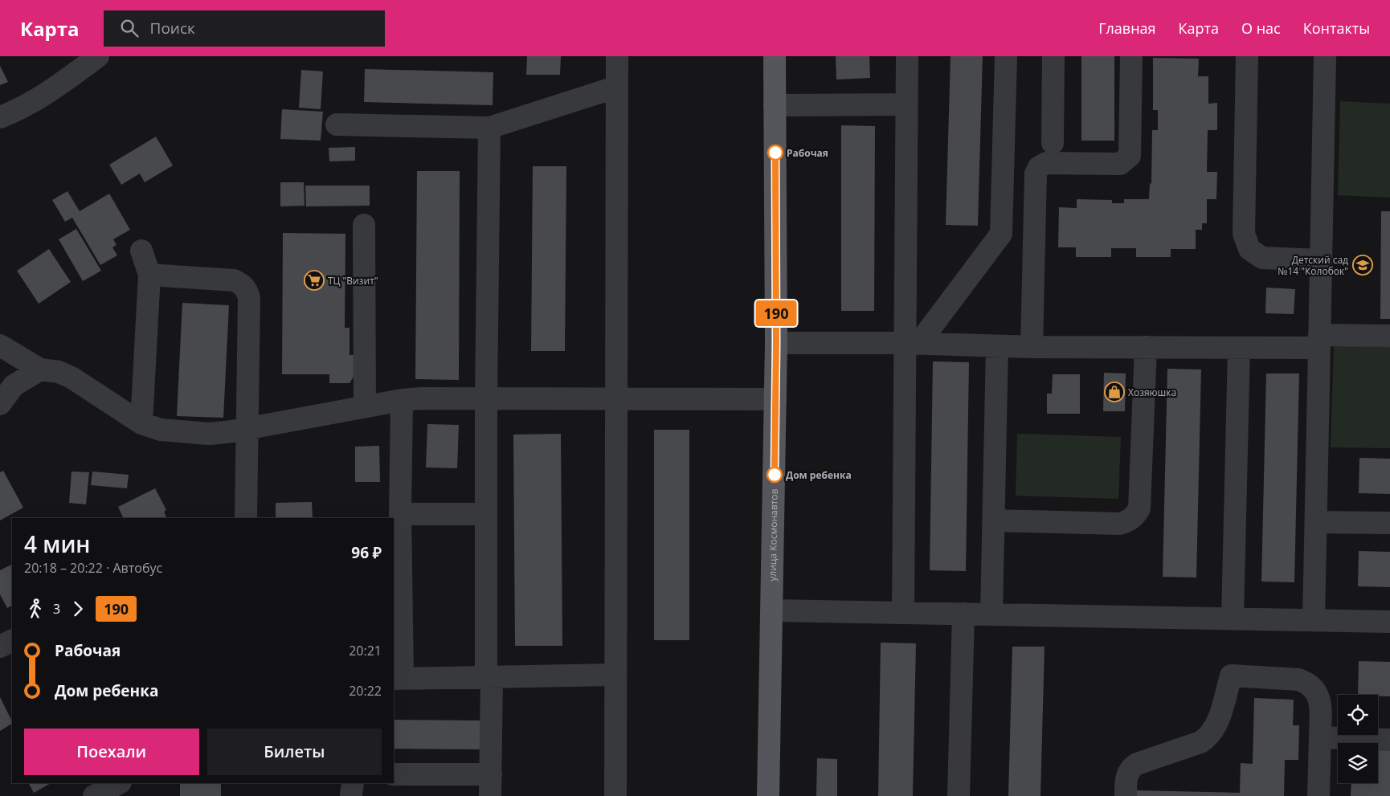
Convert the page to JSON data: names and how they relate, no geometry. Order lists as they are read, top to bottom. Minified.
{"streets":{"main road":["улица Космонавтов"]},"places":{"other":["Рабочая","Дом ребенка"],"school or university":["Детский сад №14 \"Колобок\""],"supermarket":["ТЦ \"Визит\""],"shop":["Хозяюшка"]},"lines":["bus line 190"],"page":{"header":"Карта","search":"Поиск","nav":["Главная","Карта","О нас","Контакты"],"on_map":"190","heading":["4 мин","20:18 – 20:22 · Автобус","96 ₽"],"legs":["3","190"],"list":[{"name":"Рабочая","value":"20:21"},{"name":"Дом ребенка","value":"20:22"}],"buttons":["Поехали","Билеты"]}}
